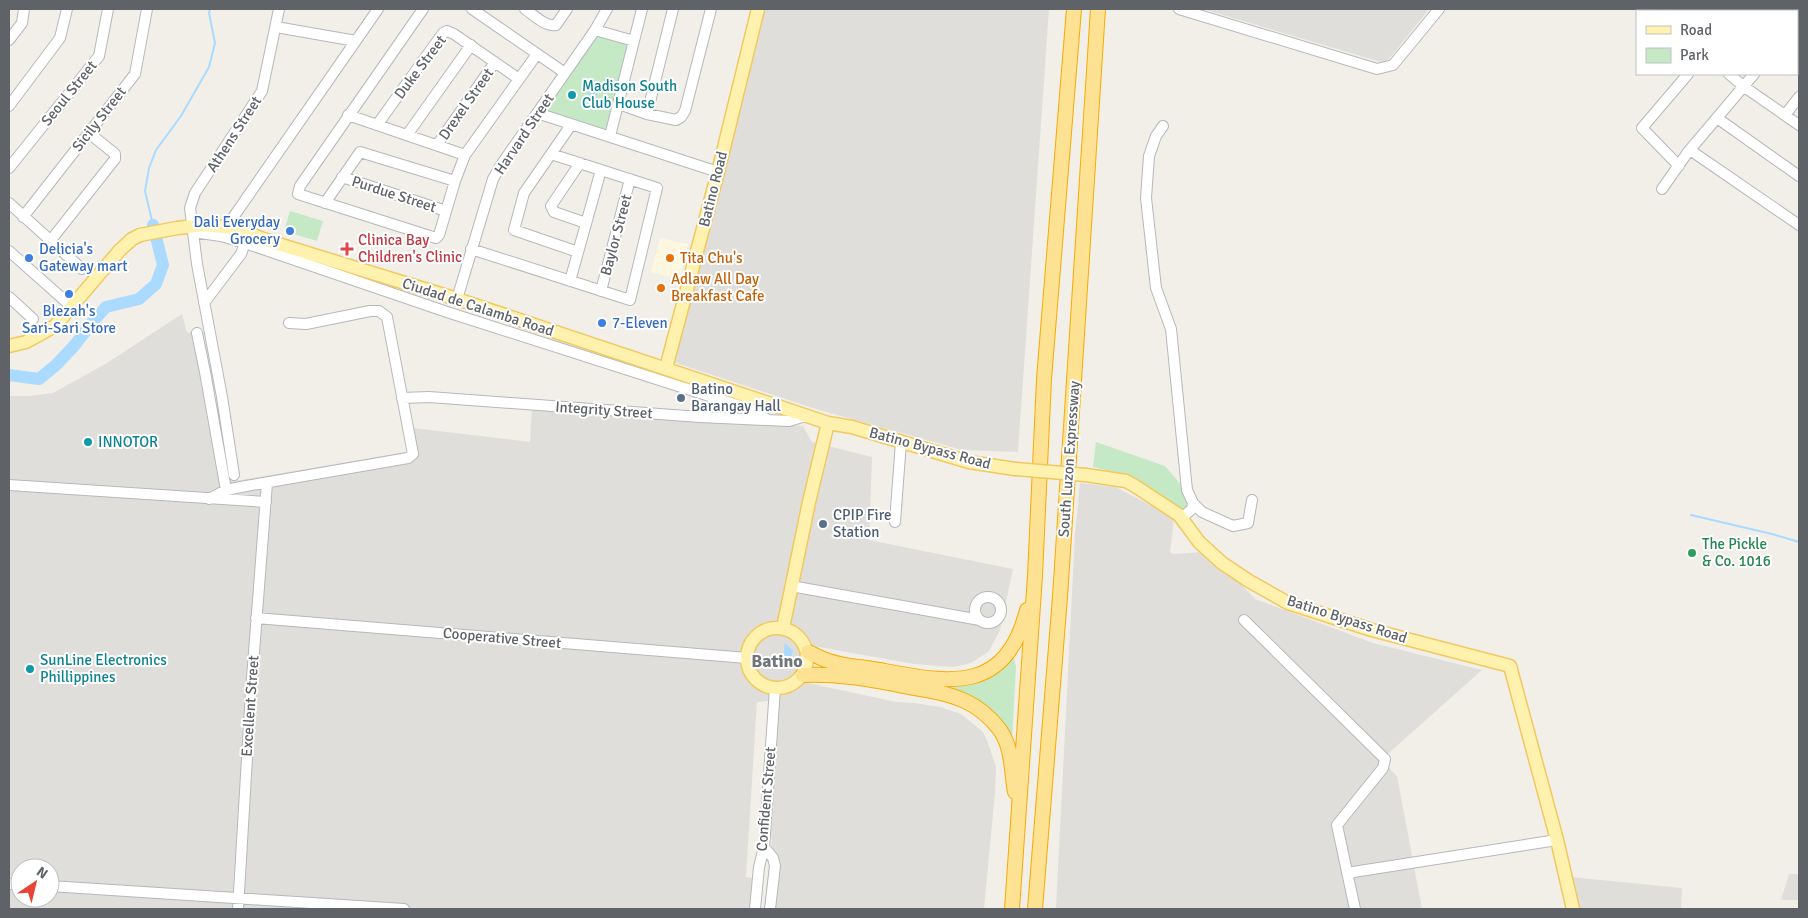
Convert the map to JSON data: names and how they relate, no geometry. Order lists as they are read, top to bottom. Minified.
{"streets":{"highway":["South Luzon Expressway"],"main road":["Batino Road","Ciudad de Calamba Road","Batino Bypass Road"],"street":["Duke Street","Seoul Street","Drexel Street","Sicily Street","Athens Street","Harvard Street","Purdue Street","Baylor Street","Integrity Street","Cooperative Street","Excellent Street","Confident Street"]},"crossings":[["Duke Street","Drexel Street"],["Athens Street","Ciudad de Calamba Road"],["Harvard Street","Ciudad de Calamba Road"],["Batino Road","Ciudad de Calamba Road"],["Ciudad de Calamba Road","Integrity Street"],["Ciudad de Calamba Road","Batino Bypass Road"],["Integrity Street","Batino Bypass Road"],["Cooperative Street","Excellent Street"],["Cooperative Street","Confident Street"]],"districts":["Batino"],"places":{"other":["Madison South Club House","Dali Everyday Grocery","Delicia's Gateway mart","Tita Chu's","Adlaw All Day Breakfast Cafe","Blezah's Sari-Sari Store","7-Eleven","Batino Barangay Hall","INNOTOR","CPIP Fire Station","The Pickle & Co. 1016","SunLine Electronics Phillippines"],"health":["Clinica Bay Children's Clinic"]},"legend":["Road","Park"],"north":"top right"}
